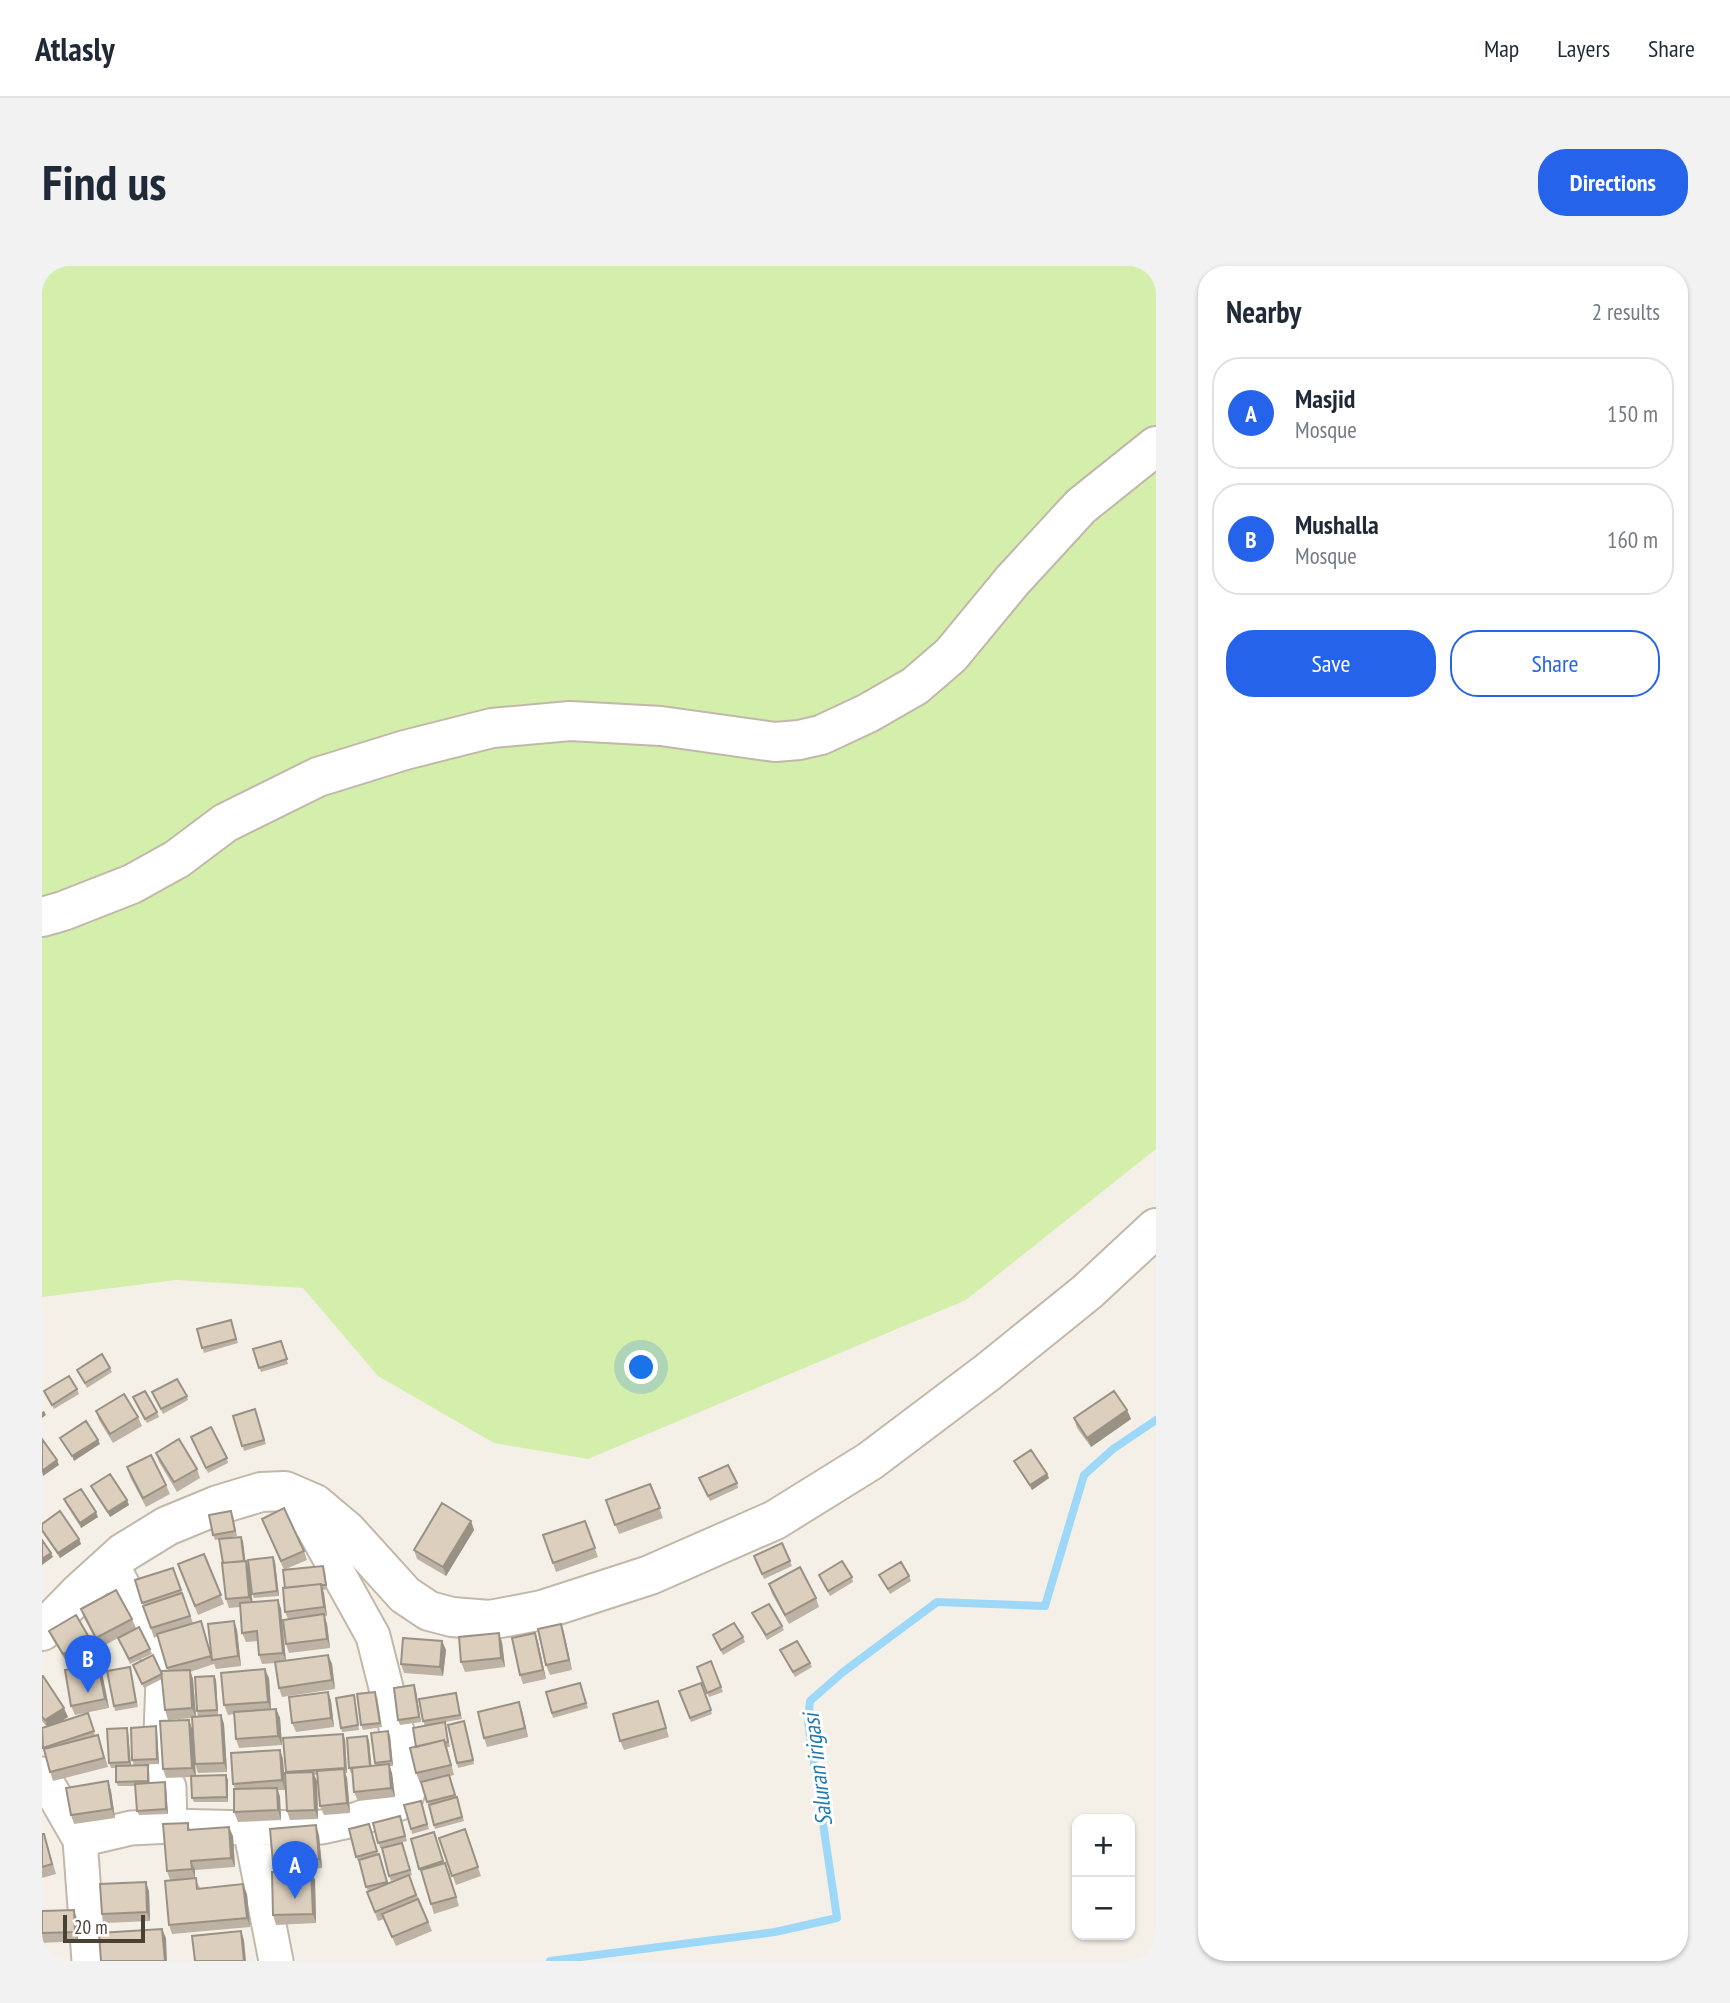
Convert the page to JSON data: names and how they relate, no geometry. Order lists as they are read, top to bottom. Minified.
{"water":["Saluran irigasi"],"scale_bar":"20 m","page":{"header":"Atlasly","nav":["Map","Layers","Share"],"buttons":["Directions",["Save","Share"]],"title":"Find us","heading":["Nearby","2 results"],"list":[{"mark":"A","name":"Masjid","note":"Mosque","value":"150 m"},{"mark":"B","name":"Mushalla","note":"Mosque","value":"160 m"}],"pins":["B","A"],"map_buttons":["+","−"],"scale":"20 m"}}
